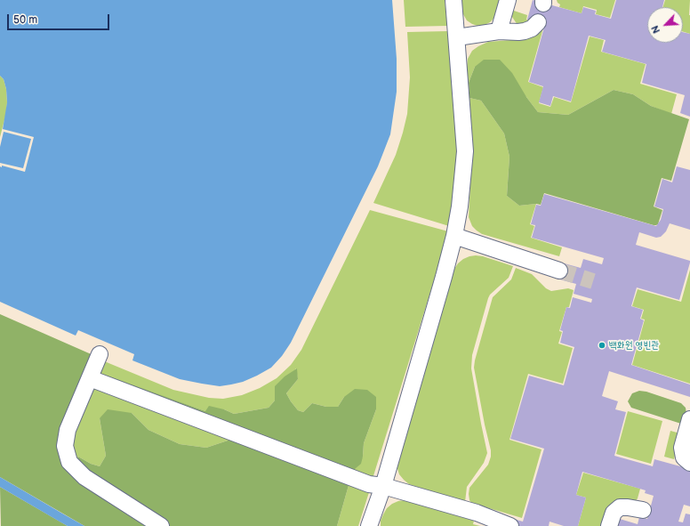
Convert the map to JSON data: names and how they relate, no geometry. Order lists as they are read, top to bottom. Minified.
{"places":["백화원 영빈관"],"scale_bar":"50 m","north":"bottom left"}
